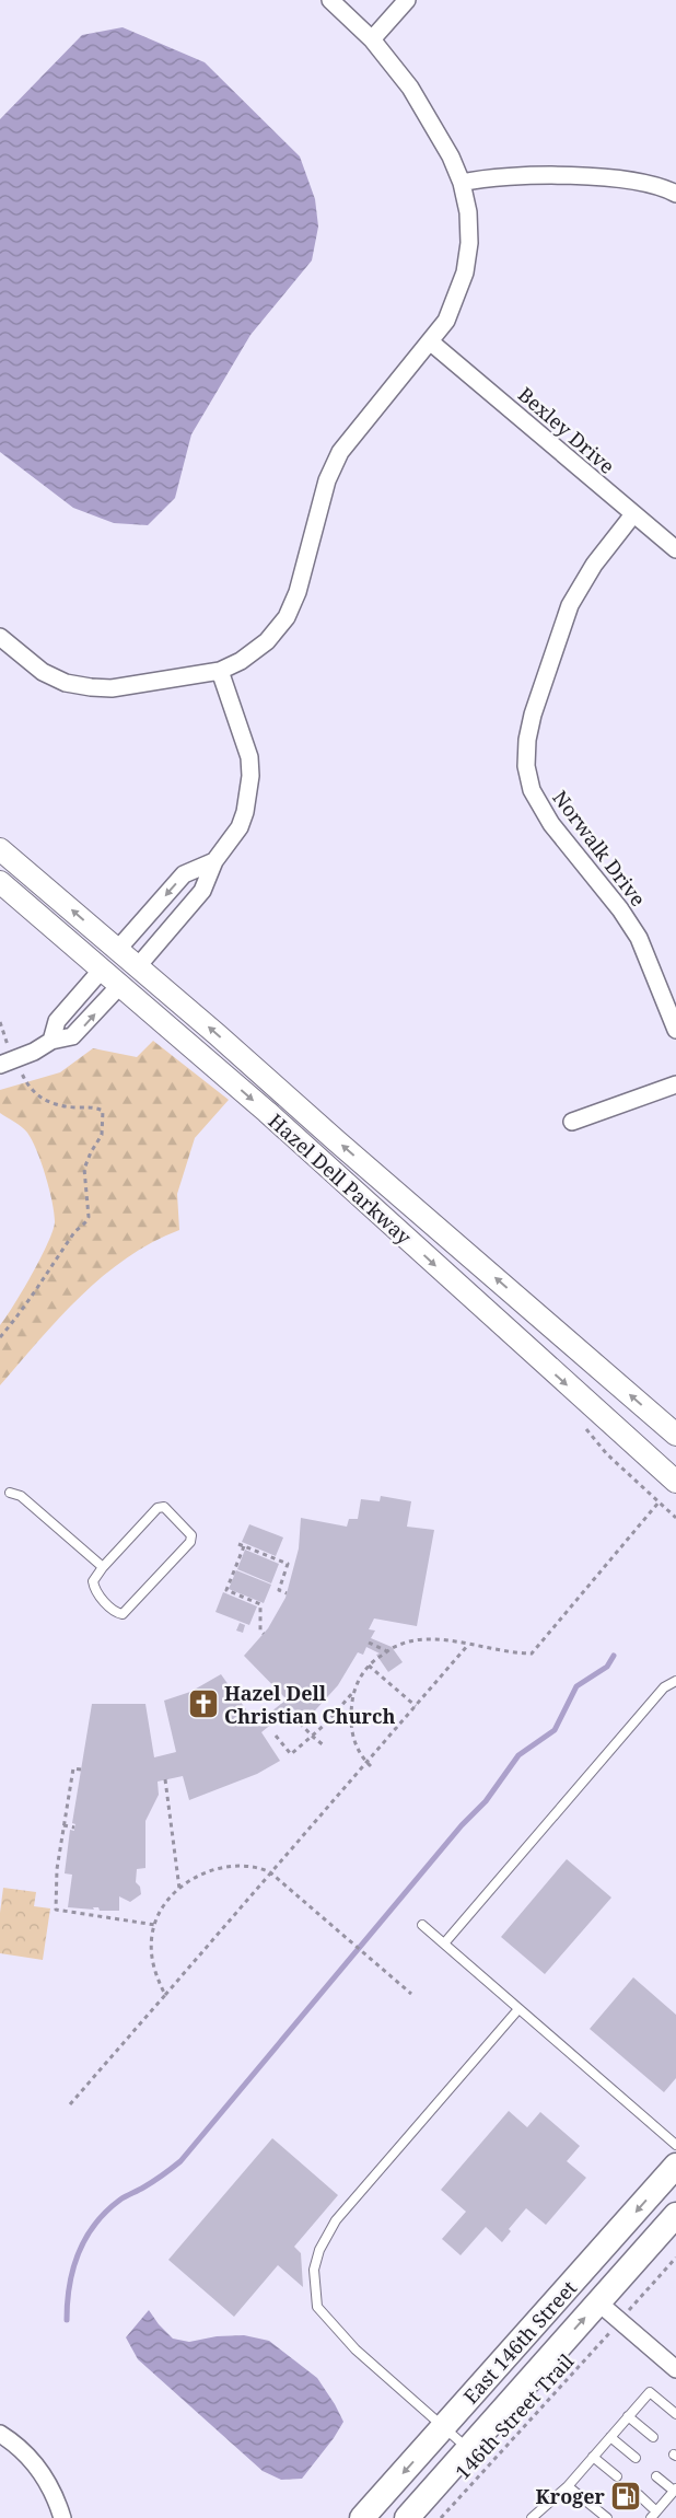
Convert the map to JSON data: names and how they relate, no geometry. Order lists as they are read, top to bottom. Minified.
{"streets":{"main road":["Hazel Dell Parkway","East 146th Street"],"street":["Bexley Drive","Norwalk Drive"],"path":["146th Street Trail"]},"crossings":[["Bexley Drive","Norwalk Drive"]],"places":{"church":["Hazel Dell Christian Church"],"fuel station":["Kroger"]}}
